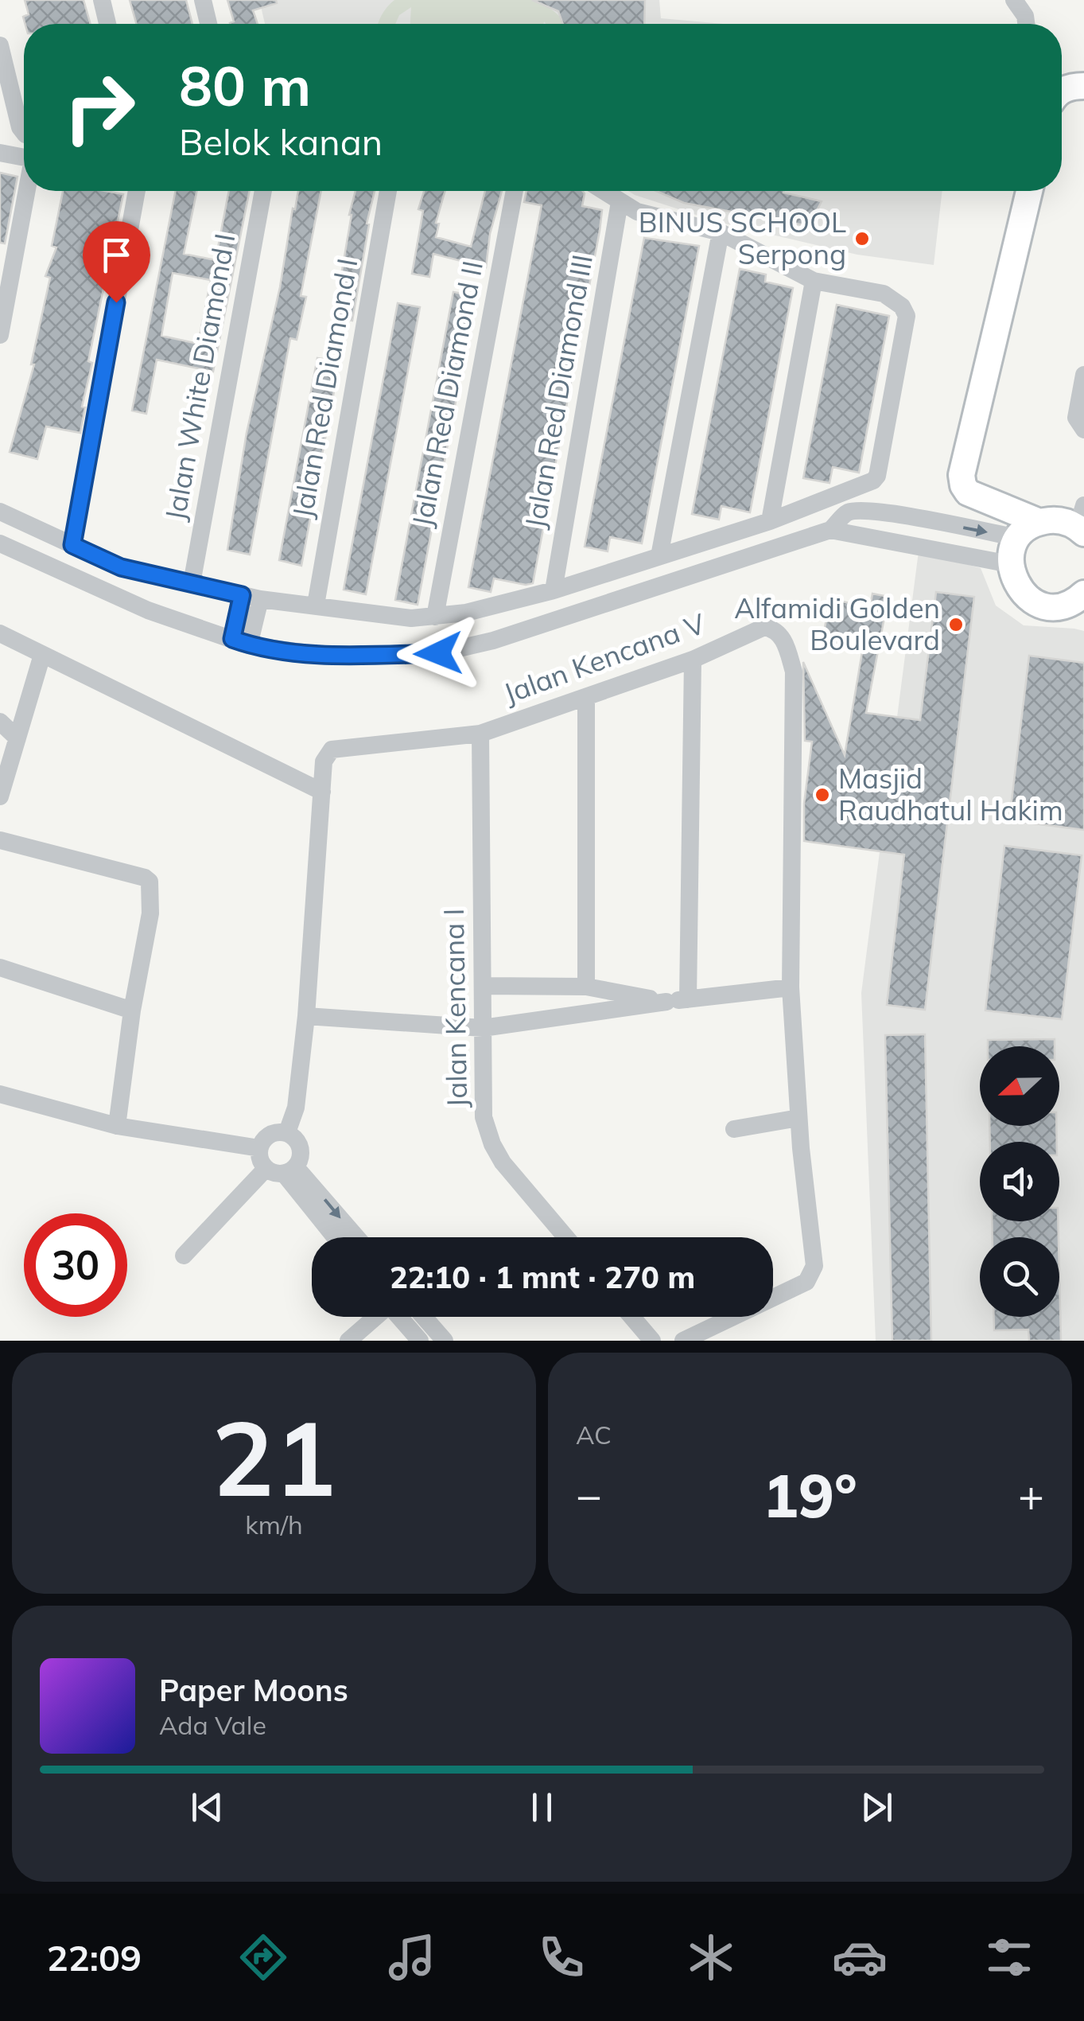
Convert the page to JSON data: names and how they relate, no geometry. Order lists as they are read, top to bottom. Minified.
{"streets":{"street":["Jalan White Diamond I","Jalan Red Diamond I","Jalan Red Diamond III","Jalan Red Diamond II","Jalan Kencana V","Jalan Kencana I"]},"crossings":[["Jalan Kencana V","Jalan Kencana I"]],"places":["BINUS SCHOOL Serpong","Alfamidi Golden Boulevard","Masjid Raudhatul Hakim"],"north":"left","page":{"turn":["80 m","Belok kanan"],"limit":"30","trip":"22:10 · 1 mnt · 270 m","tile":[["21","km/h"],"AC"],"heat":["−","19°","+"],"song":["Paper Moons","Ada Vale"],"tabs":"22:09"}}
